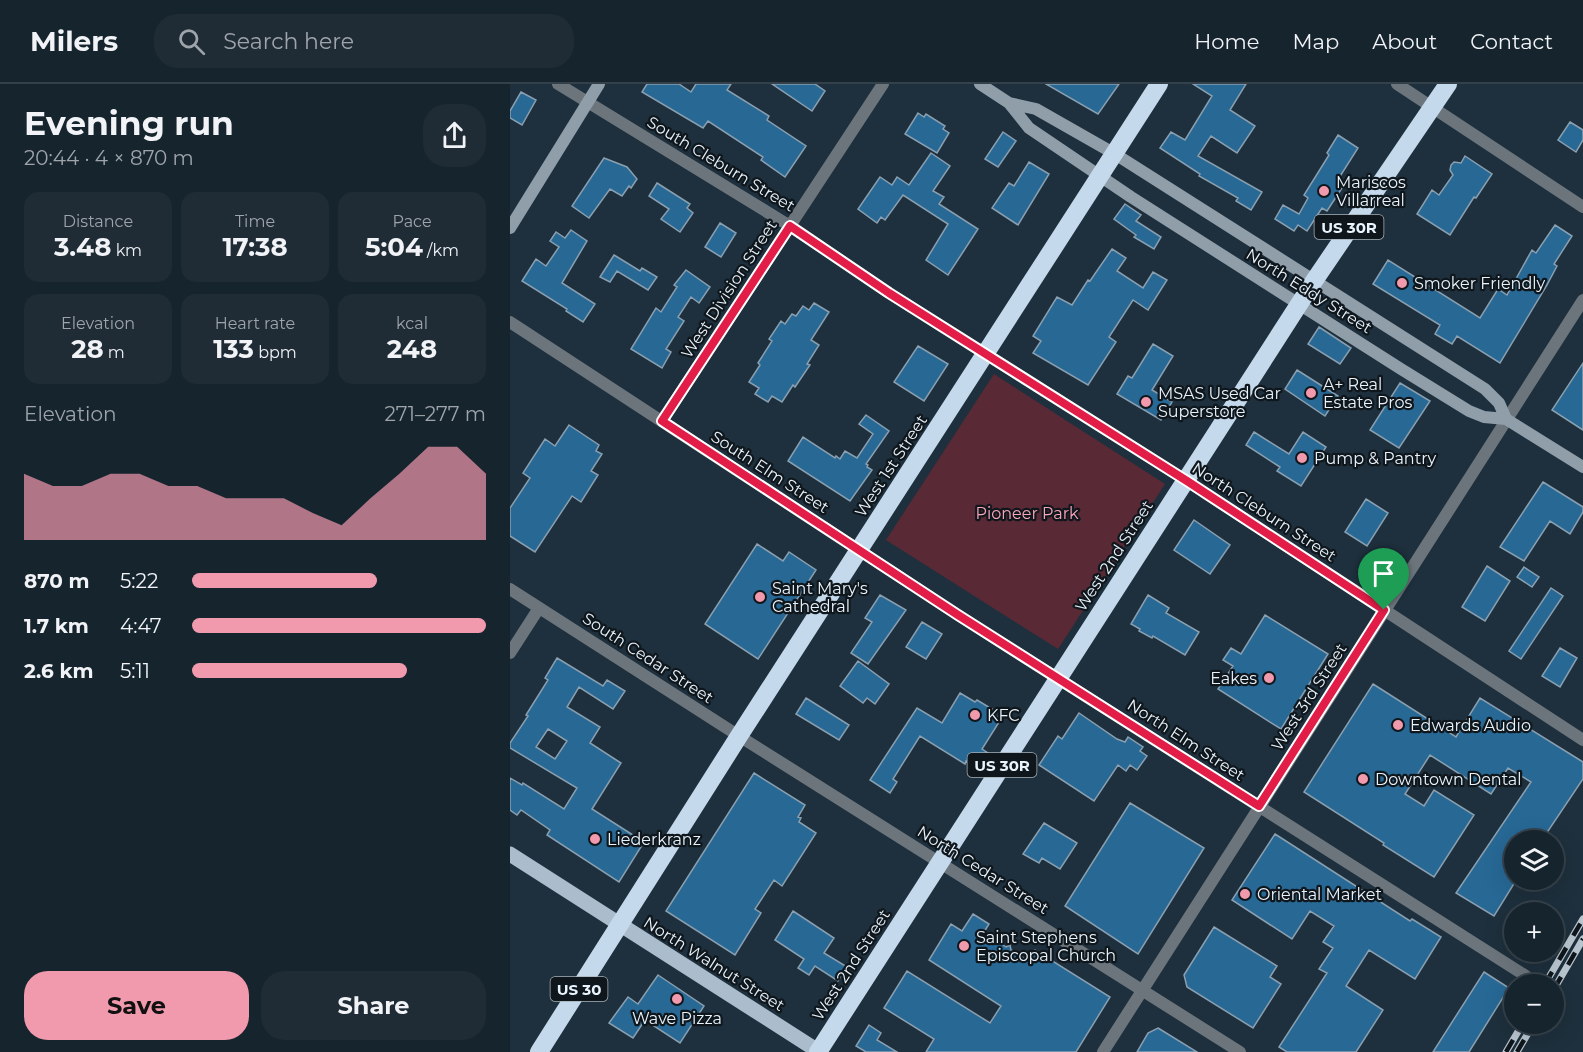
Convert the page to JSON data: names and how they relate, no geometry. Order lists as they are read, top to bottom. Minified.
{"streets":{"highway":["US 30R","West 1st Street","West 2nd Street","US 30"],"main road":["North Eddy Street","North Walnut Street"],"street":["South Cleburn Street","West Division Street","South Elm Street","North Cleburn Street","South Cedar Street","West 3rd Street","North Elm Street","North Cedar Street"]},"crossings":[["South Cleburn Street","West Division Street"],["South Cleburn Street","West 1st Street"],["South Cleburn Street","North Cleburn Street"],["West Division Street","South Elm Street"],["North Eddy Street","West 1st Street"],["North Eddy Street","West 2nd Street"],["North Eddy Street","West 3rd Street"],["West 1st Street","South Elm Street"],["West 1st Street","North Cleburn Street"],["West 1st Street","South Cedar Street"],["West 1st Street","North Elm Street"],["West 1st Street","North Cedar Street"],["West 1st Street","North Walnut Street"],["South Elm Street","North Elm Street"],["North Cleburn Street","West 2nd Street"],["North Cleburn Street","West 3rd Street"],["West 2nd Street","North Elm Street"],["West 2nd Street","North Cedar Street"],["West 2nd Street","North Walnut Street"],["South Cedar Street","North Cedar Street"],["West 3rd Street","North Elm Street"],["West 3rd Street","North Cedar Street"]],"parks":["Pioneer Park"],"places":["Mariscos Villarreal","Smoker Friendly","A+ Real Estate Pros","MSAS Used Car Superstore","Pump & Pantry","Saint Mary's Cathedral","Eakes","KFC","Edwards Audio","Downtown Dental","Liederkranz","Oriental Market","Saint Stephens Episcopal Church","Wave Pizza"],"page":{"header":"Milers","search":"Search here","nav":["Home","Map","About","Contact"],"heading":["Evening run","20:44 · 4 × 870 m"],"stats":[["Distance","3.48 km"],["Time","17:38"],["Pace","5:04 /km"],["Elevation","28 m"],["Heart rate","133 bpm"],["kcal","248"]],"chart":["Elevation","271–277 m"],"list":[{"name":"870 m","note":"5:22"},{"name":"1.7 km","note":"4:47"},{"name":"2.6 km","note":"5:11"}],"map_buttons":["+","−"],"buttons":["Save","Share"]}}
